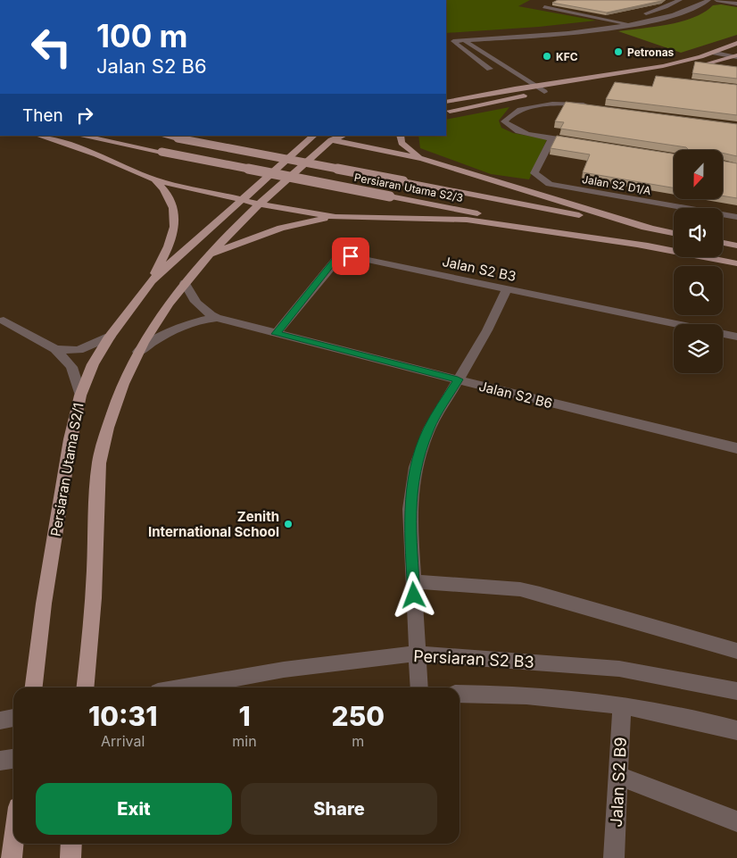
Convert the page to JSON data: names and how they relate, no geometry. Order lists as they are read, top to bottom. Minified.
{"streets":{"main road":["Persiaran Utama S2/3","Persiaran Utama S2/1"],"street":["Jalan S2 D1/A","Jalan S2 B3","Jalan S2 B6","Persiaran S2 B3","Jalan S2 B9"]},"crossings":[["Jalan S2 B3","Jalan S2 B6"]],"places":["Petronas","KFC","Zenith International School"],"north":"bottom","page":{"turn":["100 m","Jalan S2 B6"],"then":"Then","eta":["10:31","Arrival","1","min","250","m"],"buttons":["Exit","Share"]}}
